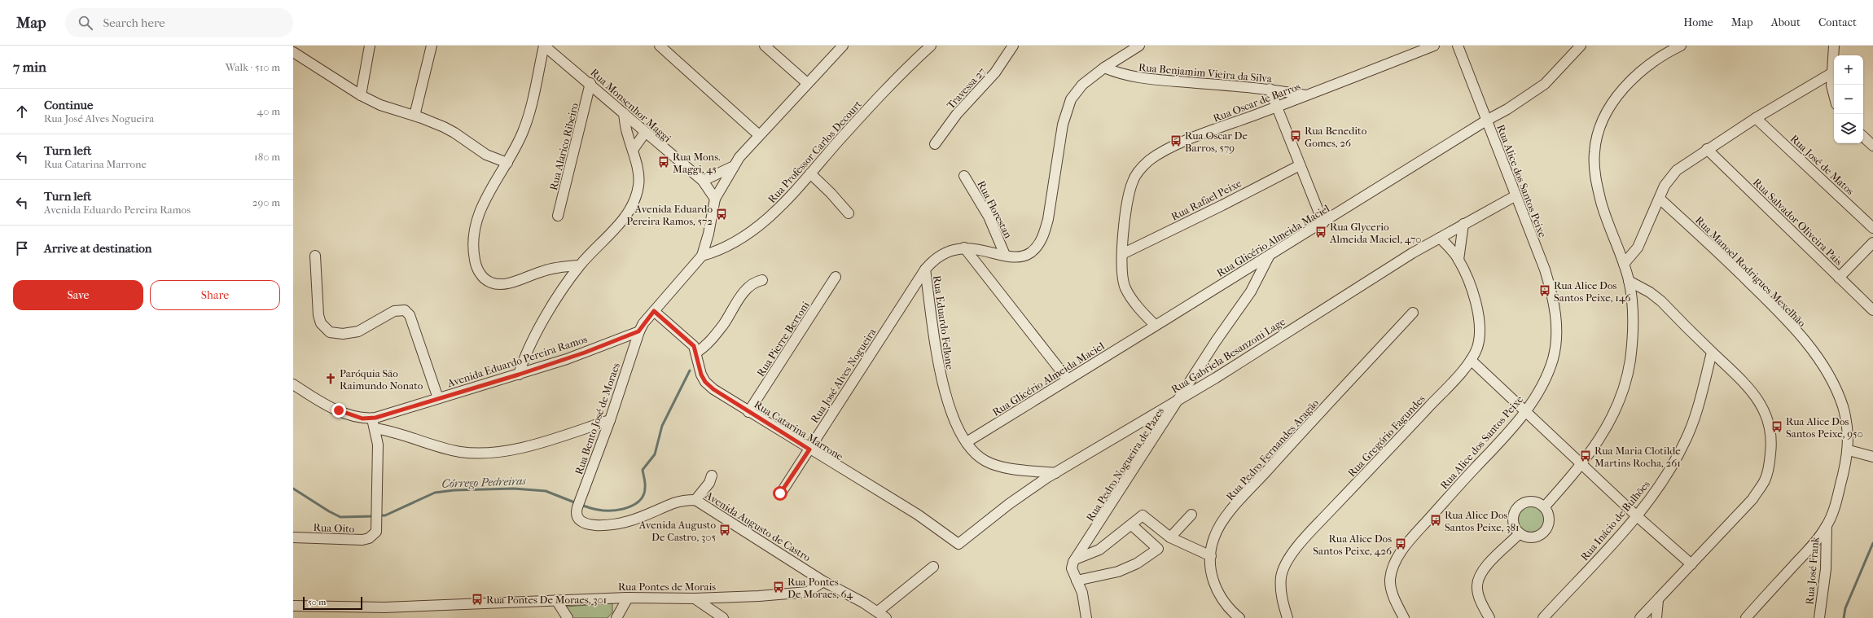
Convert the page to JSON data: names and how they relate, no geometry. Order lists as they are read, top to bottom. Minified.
{"streets":{"street":["Rua Benjamim Vieira da Silva","Travessa 27","Rua Oscar de Barros","Rua Monsenhor Maggi","Rua Alarico Ribeiro","Rua Professor Carlos Decourt","Rua José de Matos","Rua Alice dos Santos Peixe","Rua Rafael Peixe","Rua Florestan","Rua Salvador Oliveira Pais","Rua Glicério Almeida Maciel","Rua Manoel Rodrigues Mexelhão","Rua Eduardo Fellone","Rua Pierre Bertoni","Rua Gabriela Besanzoni Lage","Avenida Eduardo Pereira Ramos","Rua José Alves Nogueira","Rua Bento José de Moraes","Rua Catarina Marrone","Rua Gregório Fagundes","Rua Pedro Fernandes Aragão","Rua Pedro Nogueira de Pazes","Rua Inácio de Bulhões","Avenida Augusto de Castro","Rua Oito","Rua José Frank","Rua Pontes de Morais"]},"crossings":[["Rua Benjamim Vieira da Silva","Rua Oscar de Barros"],["Rua Benjamim Vieira da Silva","Rua Eduardo Fellone"],["Rua Oscar de Barros","Rua Rafael Peixe"],["Rua Oscar de Barros","Rua Glicério Almeida Maciel"],["Rua Monsenhor Maggi","Rua Alarico Ribeiro"],["Rua Alice dos Santos Peixe","Rua Glicério Almeida Maciel"],["Rua Alice dos Santos Peixe","Rua Gabriela Besanzoni Lage"],["Rua Florestan","Rua Eduardo Fellone"],["Rua Glicério Almeida Maciel","Rua Eduardo Fellone"],["Rua Glicério Almeida Maciel","Rua Pedro Nogueira de Pazes"],["Rua Manoel Rodrigues Mexelhão","Rua José Frank"],["Rua Eduardo Fellone","Rua Gabriela Besanzoni Lage"],["Rua Eduardo Fellone","Rua José Alves Nogueira"],["Rua Pierre Bertoni","Rua Catarina Marrone"],["Rua Gabriela Besanzoni Lage","Rua Catarina Marrone"],["Rua Gabriela Besanzoni Lage","Rua Gregório Fagundes"],["Rua Gabriela Besanzoni Lage","Rua Pedro Nogueira de Pazes"],["Avenida Eduardo Pereira Ramos","Rua Bento José de Moraes"],["Rua José Alves Nogueira","Rua Catarina Marrone"],["Rua Bento José de Moraes","Avenida Augusto de Castro"],["Avenida Augusto de Castro","Rua Pontes de Morais"]],"water":["Córrego Pedreiras"],"places":{"bus stop":["Rua Benedito Gomes, 26","Rua Oscar De Barros, 579","Rua Mons. Maggi, 45","Avenida Eduardo Pereira Ramos, 572","Rua Glycerio Almeida Maciel, 470","Rua Alice Dos Santos Peixe, 146","Rua Alice Dos Santos Peixe, 950","Rua Maria Clotilde Martins Rocha, 261","Rua Alice Dos Santos Peixe, 381","Avenida Augusto De Castro, 305","Rua Alice Dos Santos Peixe, 426","Rua Pontes De Moraes, 64","Rua Pontes De Moraes, 301"],"church":["Paróquia São Raimundo Nonato"]},"scale_bar":"50 m","page":{"header":"Map","search":"Search here","nav":["Home","Map","About","Contact"],"heading":["7 min","Walk · 510 m"],"map_buttons":["+","−"],"list":[["Continue","Rua José Alves Nogueira","40 m"],["Turn left","Rua Catarina Marrone","180 m"],["Turn left","Avenida Eduardo Pereira Ramos","290 m"],"Arrive at destination"],"buttons":["Save","Share"],"scale":"50 m"}}
